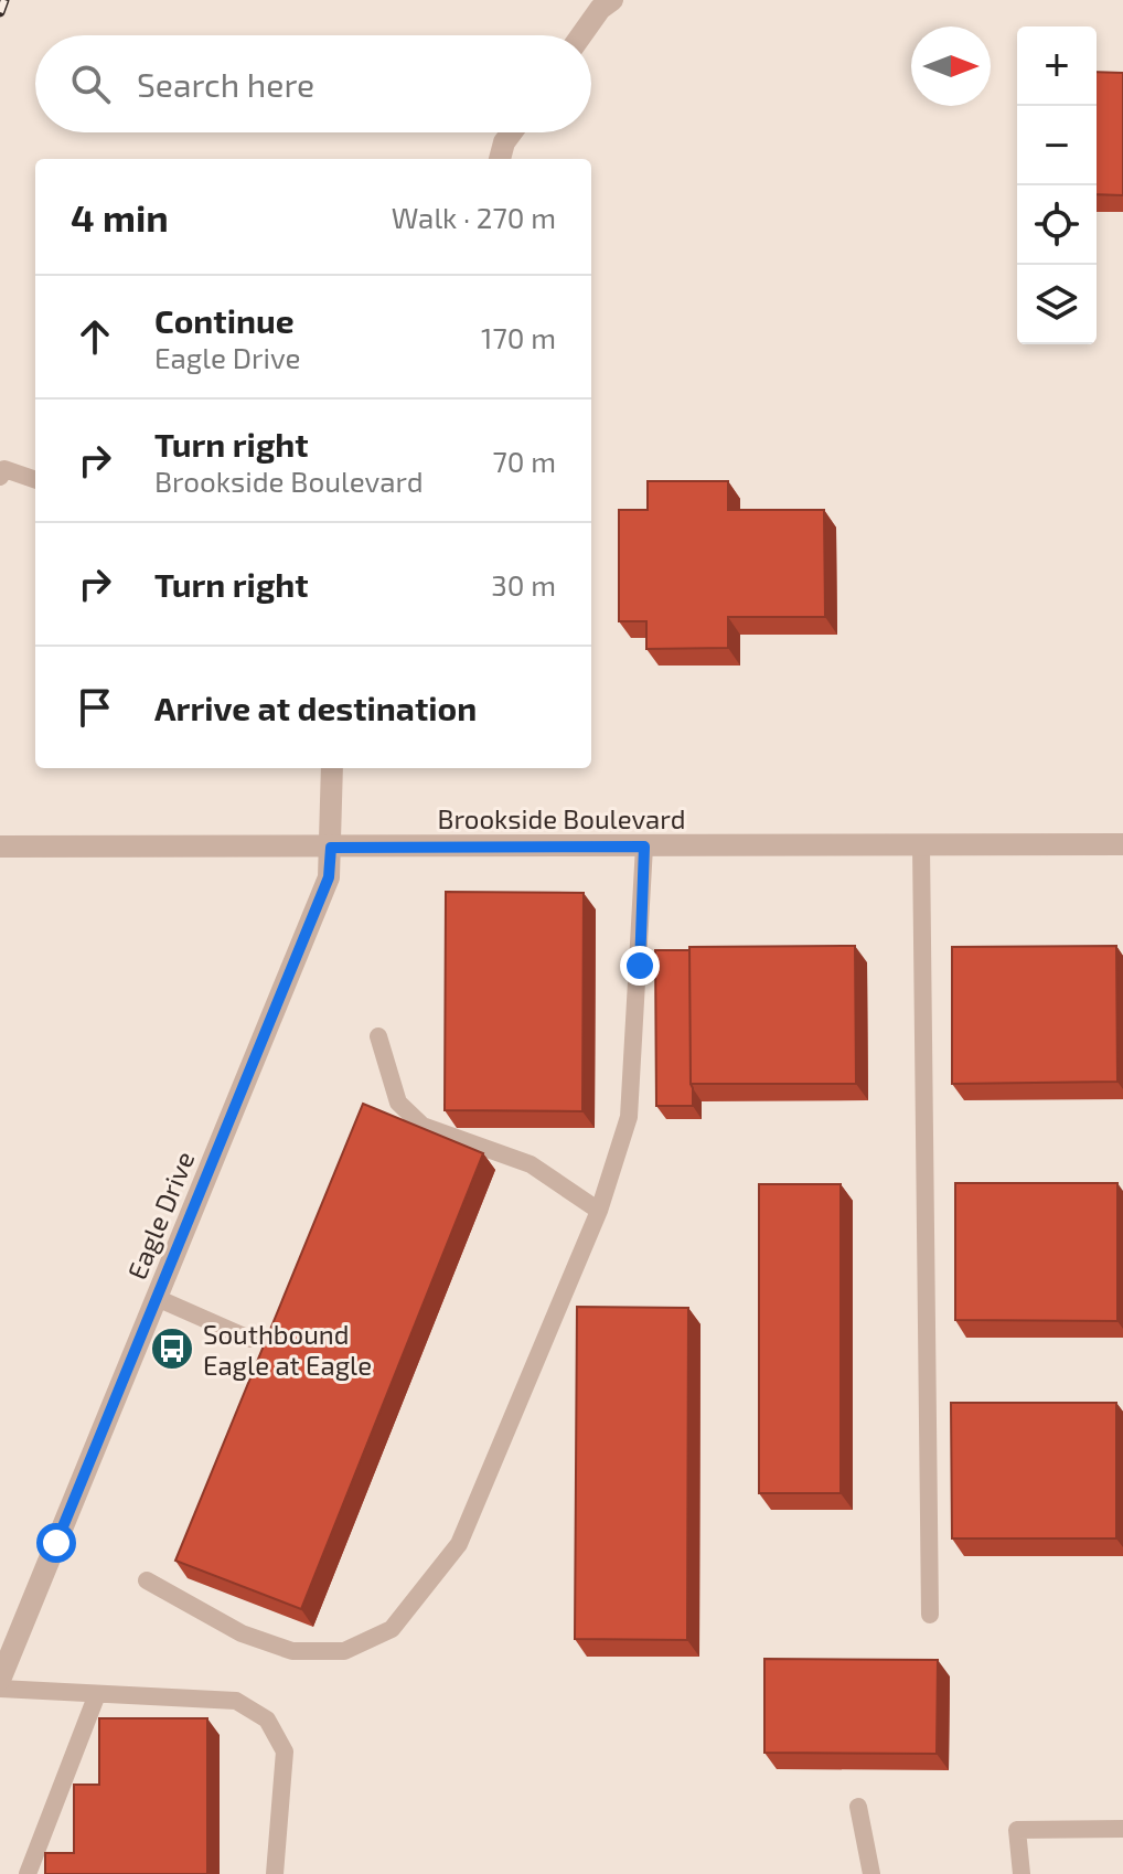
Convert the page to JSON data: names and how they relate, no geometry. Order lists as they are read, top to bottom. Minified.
{"streets":{"street":["Brookside Boulevard","Eagle Drive"]},"crossings":[["Brookside Boulevard","Eagle Drive"]],"places":{"bus stop":["Southbound Eagle at Eagle"]},"north":"right","page":{"map_buttons":["+","−"],"search":"Search here","heading":["4 min","Walk · 270 m"],"list":[["Continue","Eagle Drive","170 m"],["Turn right","Brookside Boulevard","70 m"],["Turn right","30 m"],"Arrive at destination"]}}
